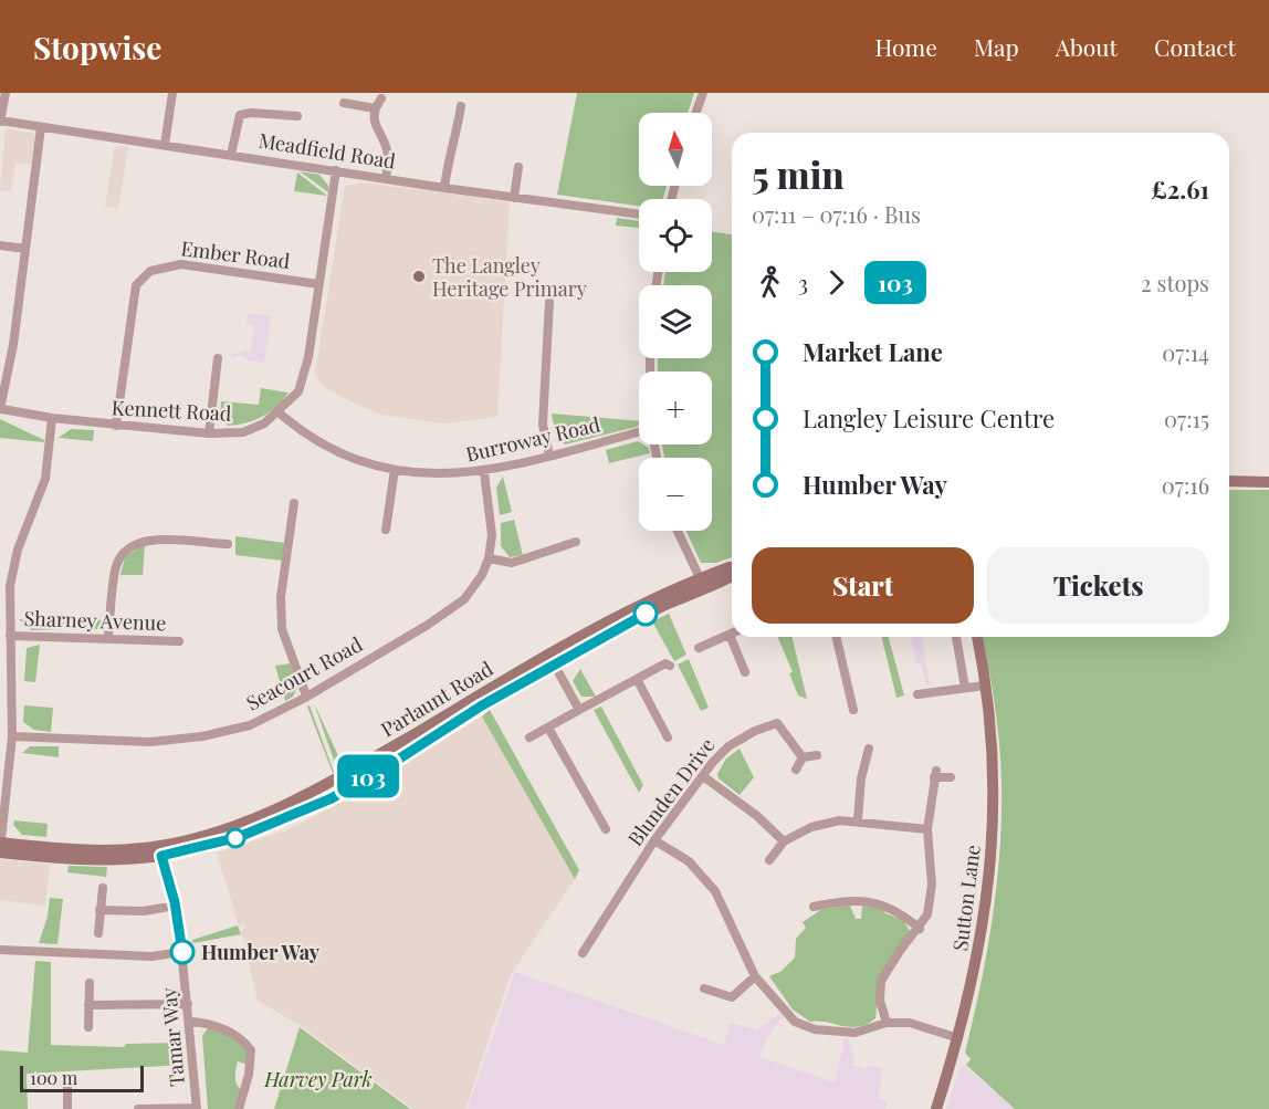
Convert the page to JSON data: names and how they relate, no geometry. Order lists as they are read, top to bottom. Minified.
{"streets":{"street":["Meadfield Road","Ember Road","Kennett Road","Burroway Road","Sharney Avenue","Seacourt Road","Parlaunt Road","Blunden Drive","Sutton Lane","Tamar Way"]},"crossings":[["Meadfield Road","Kennett Road"],["Ember Road","Kennett Road"],["Kennett Road","Burroway Road"],["Burroway Road","Seacourt Road"],["Parlaunt Road","Tamar Way"]],"parks":["Harvey Park"],"places":["The Langley Heritage Primary","Humber Way"],"lines":["bus line 103"],"scale_bar":"100 m","north":"top","page":{"header":"Stopwise","nav":["Home","Map","About","Contact"],"on_map":"103","map_buttons":["+","−"],"heading":["5 min","07:11 – 07:16 · Bus","£2.61"],"legs":["3","103","2 stops"],"list":[{"name":"Market Lane","value":"07:14"},{"name":"Langley Leisure Centre","value":"07:15"},{"name":"Humber Way","value":"07:16"}],"buttons":["Start","Tickets"],"scale":"100 m"}}
